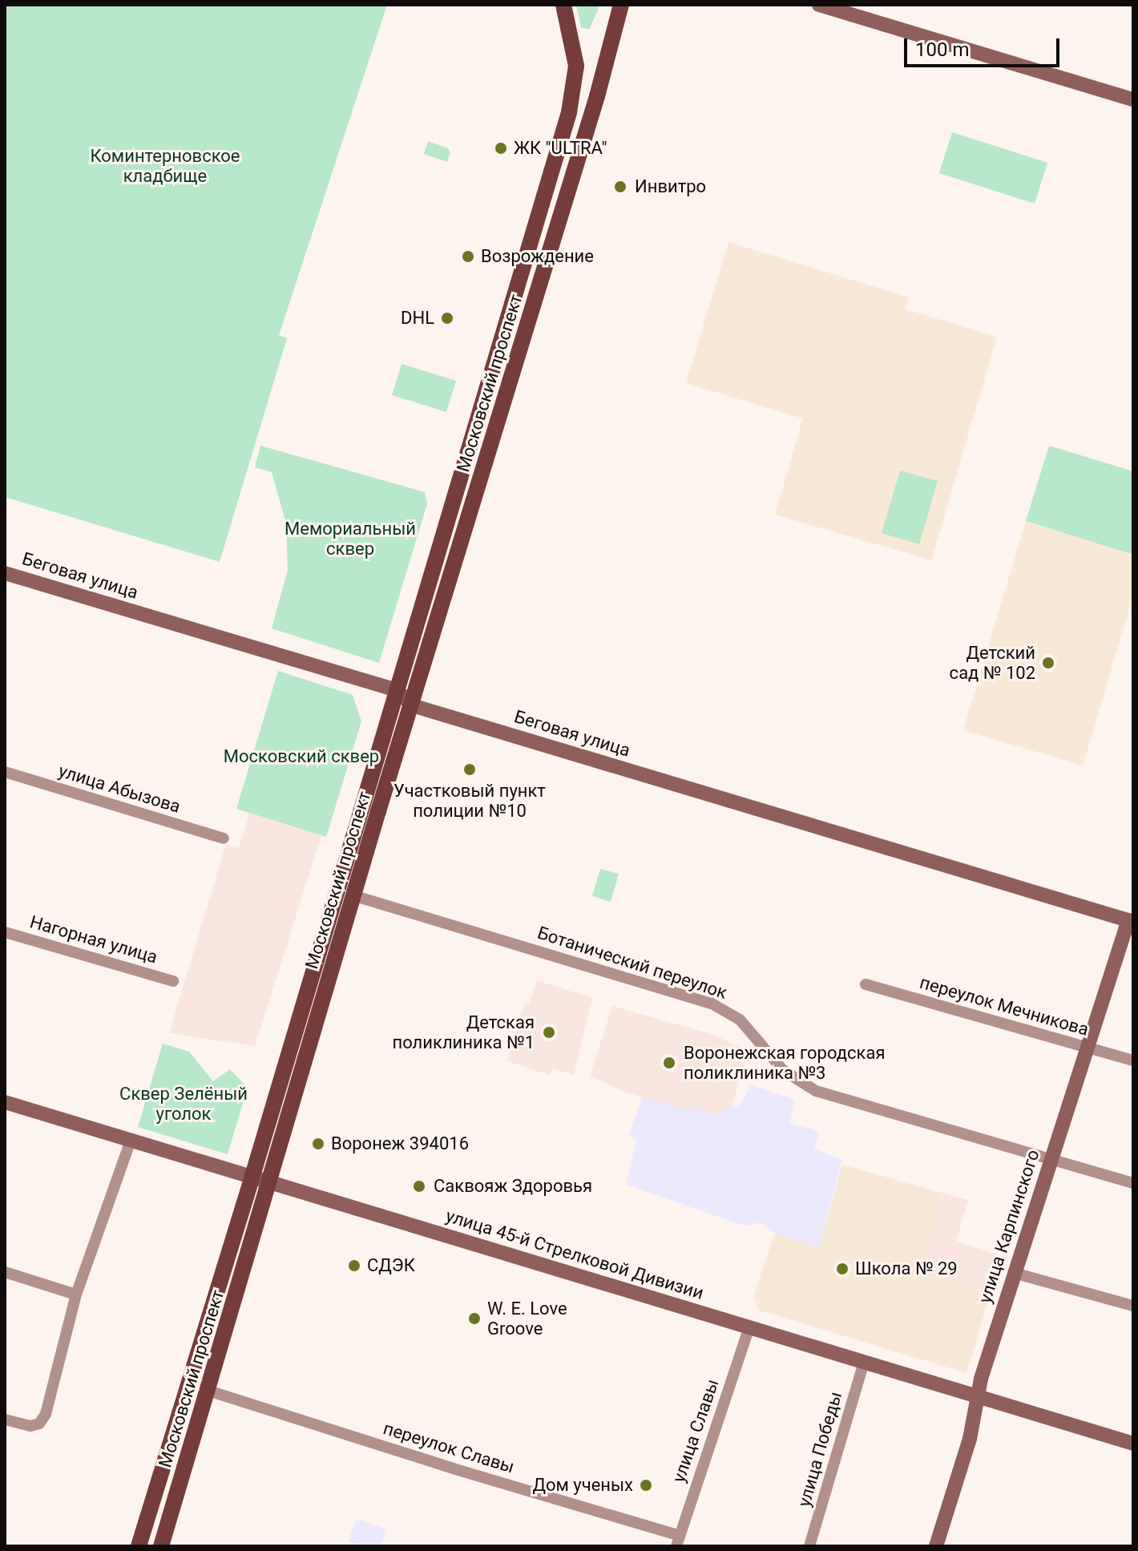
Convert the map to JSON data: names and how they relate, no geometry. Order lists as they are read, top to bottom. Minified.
{"streets":{"main road":["Московский проспект"],"street":["Беговая улица","улица Абызова","Нагорная улица","Ботанический переулок","переулок Мечникова","улица Карпинского","улица 45-й Стрелковой Дивизии","улица Славы","переулок Славы","улица Победы"]},"crossings":[["Московский проспект","Беговая улица"],["Московский проспект","Ботанический переулок"],["Московский проспект","улица 45-й Стрелковой Дивизии"],["Московский проспект","переулок Славы"],["Беговая улица","улица Карпинского"],["Ботанический переулок","улица Карпинского"],["переулок Мечникова","улица Карпинского"],["улица Карпинского","улица 45-й Стрелковой Дивизии"],["улица 45-й Стрелковой Дивизии","улица Славы"],["улица 45-й Стрелковой Дивизии","улица Победы"],["улица Славы","переулок Славы"]],"parks":["Коминтерновское кладбище","Мемориальный сквер","Московский сквер","Сквер Зелёный уголок"],"places":["ЖК \"ULTRA\"","Инвитро","Возрождение","DHL","Детский сад № 102","Участковый пункт полиции №10","Детская поликлиника №1","Воронежская городская поликлиника №3","Воронеж 394016","Саквояж Здоровья","СДЭК","Школа № 29","W. E. Love Groove","Дом ученых"],"scale_bar":"100 m"}
